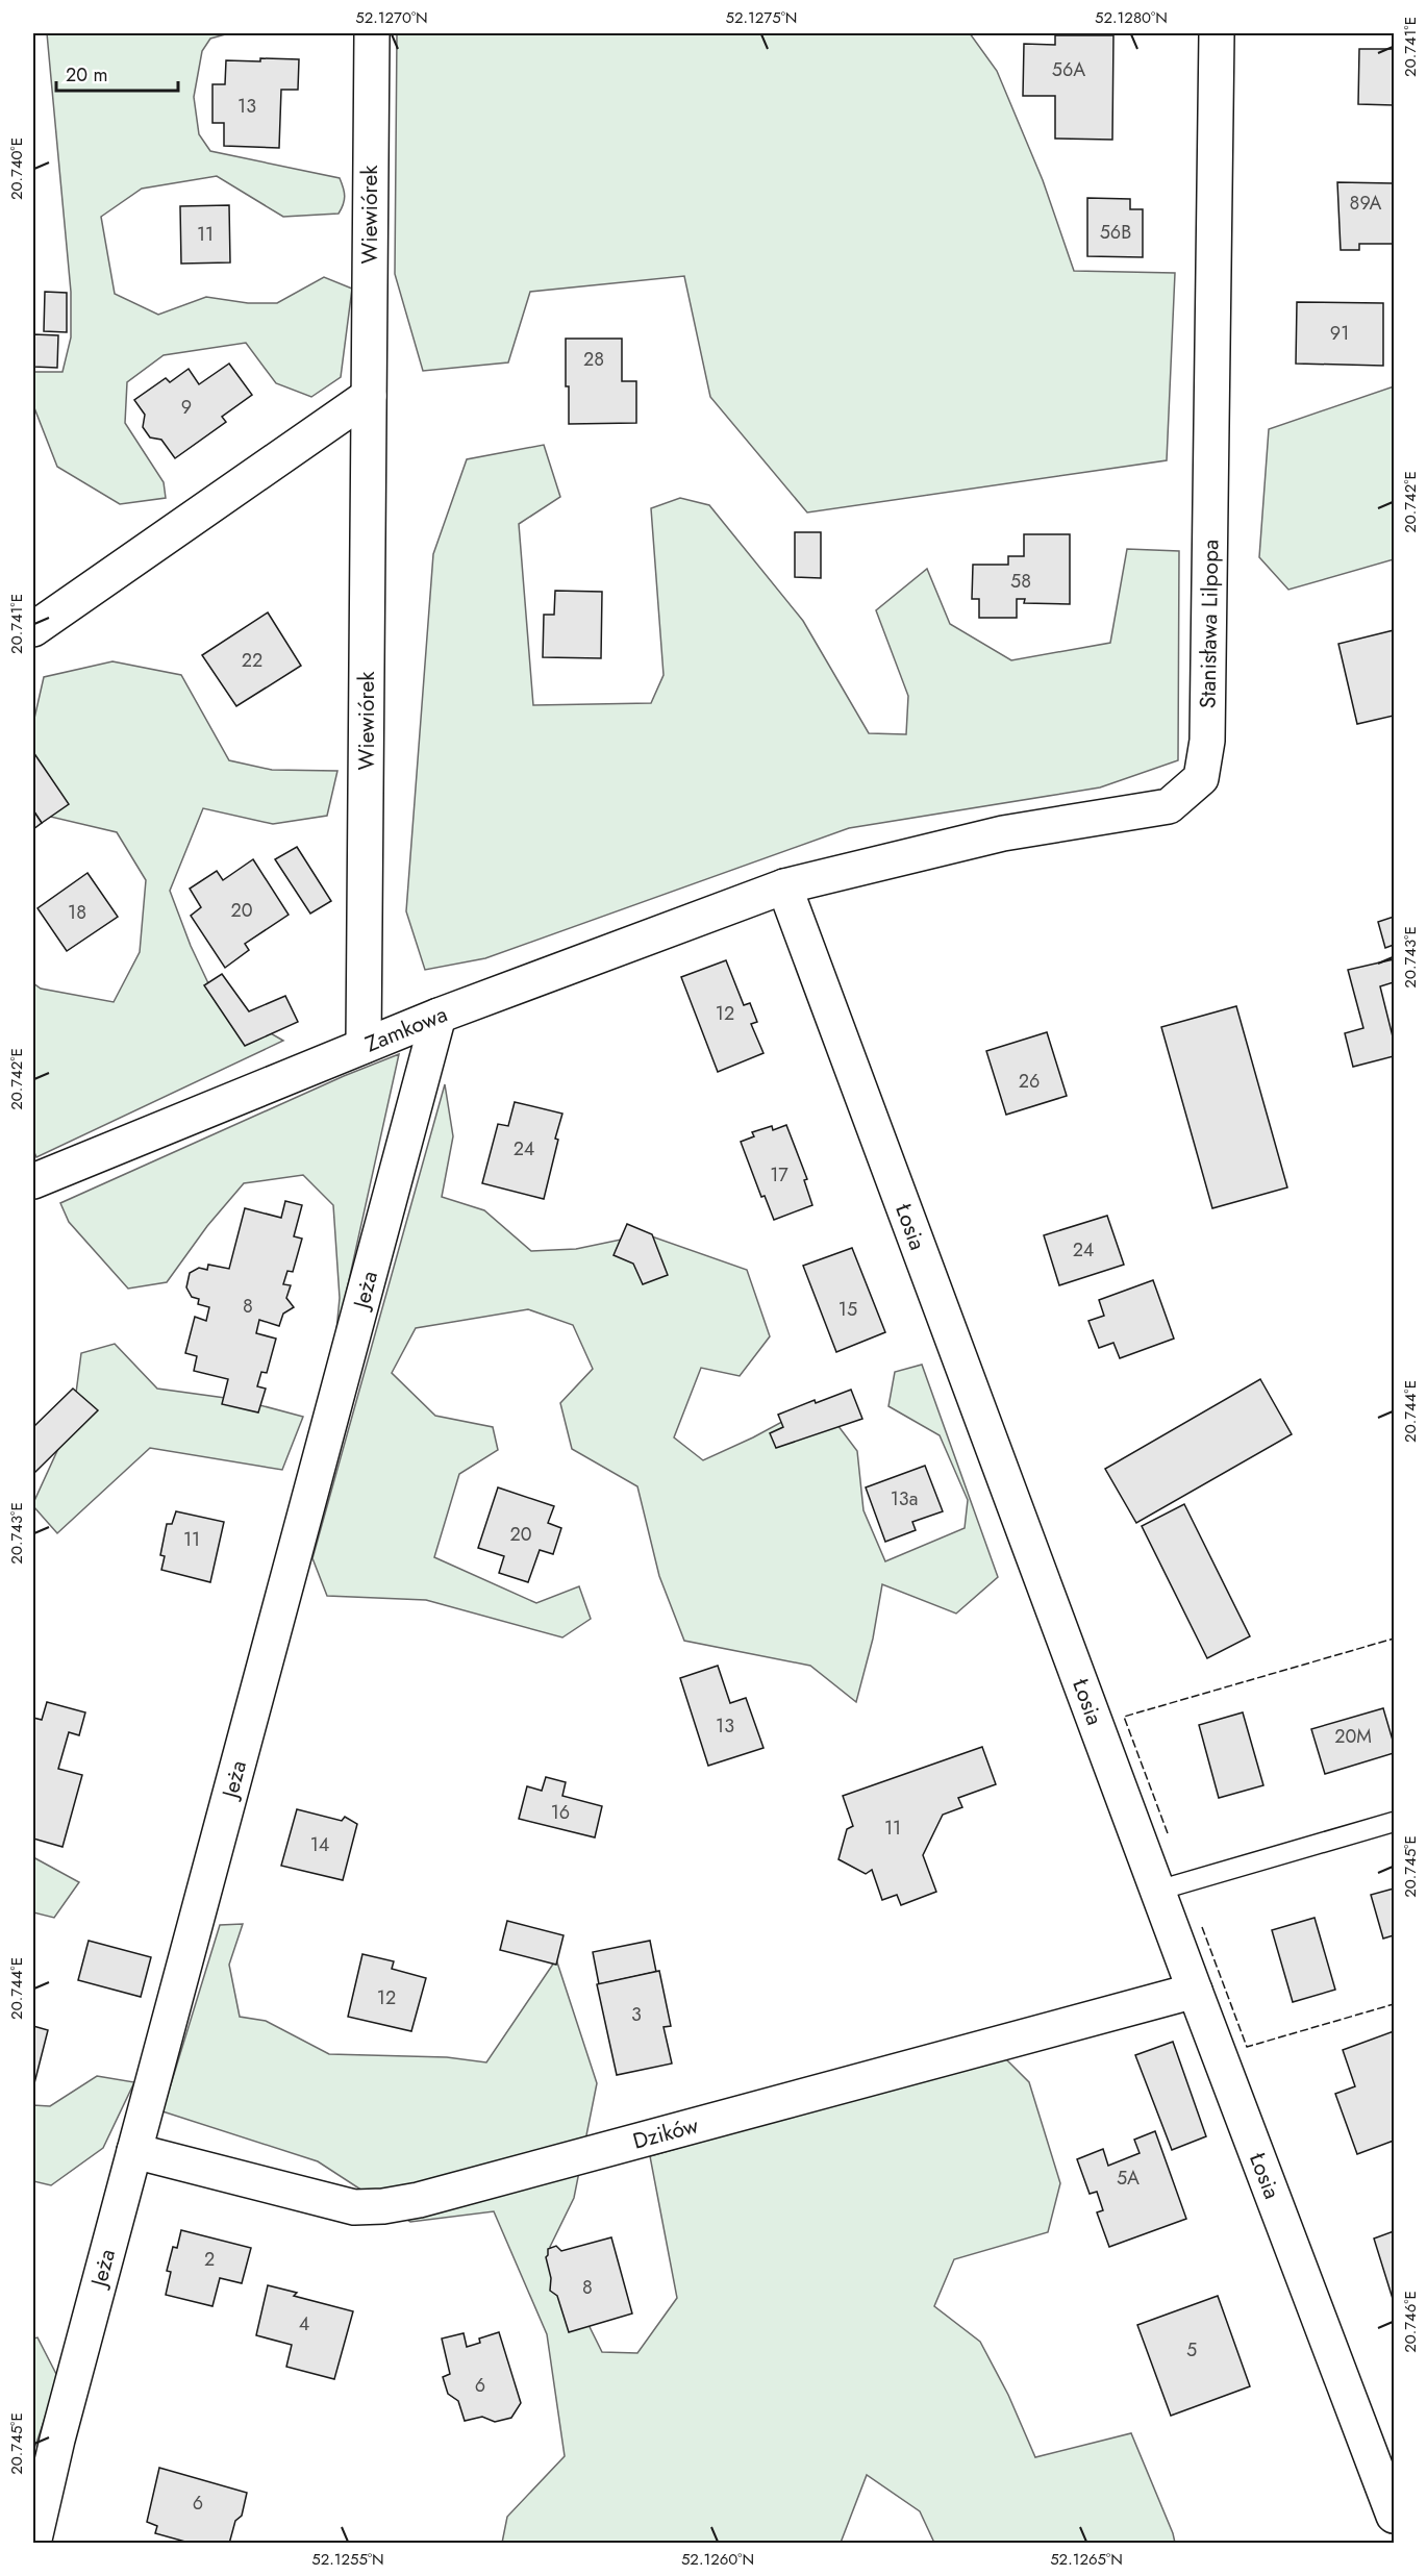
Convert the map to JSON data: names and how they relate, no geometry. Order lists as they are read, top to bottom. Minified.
{"streets":{"street":["Wiewiórek","Stanisława Lilpopa","Zamkowa","Łosia","Jeża","Dzików"]},"crossings":[["Wiewiórek","Zamkowa"],["Stanisława Lilpopa","Zamkowa"],["Stanisława Lilpopa","Łosia"],["Zamkowa","Łosia"],["Zamkowa","Jeża"],["Łosia","Dzików"],["Jeża","Dzików"]],"house_numbers":["56A","13","89A","56B","11","91","28","9","58","22","20","18","12","26","24","17","24","8","15","13a","20","11","13","20M","16","11","14","12","3","5A","2","8","4","5","6","6"],"scale_bar":"20 m","coordinates":["52.1270°N","52.1275°N","52.1280°N","20.741°E","20.740°E","20.742°E","20.743°E","20.744°E","20.745°E","20.746°E","52.1255°N","52.1260°N","52.1265°N"]}
